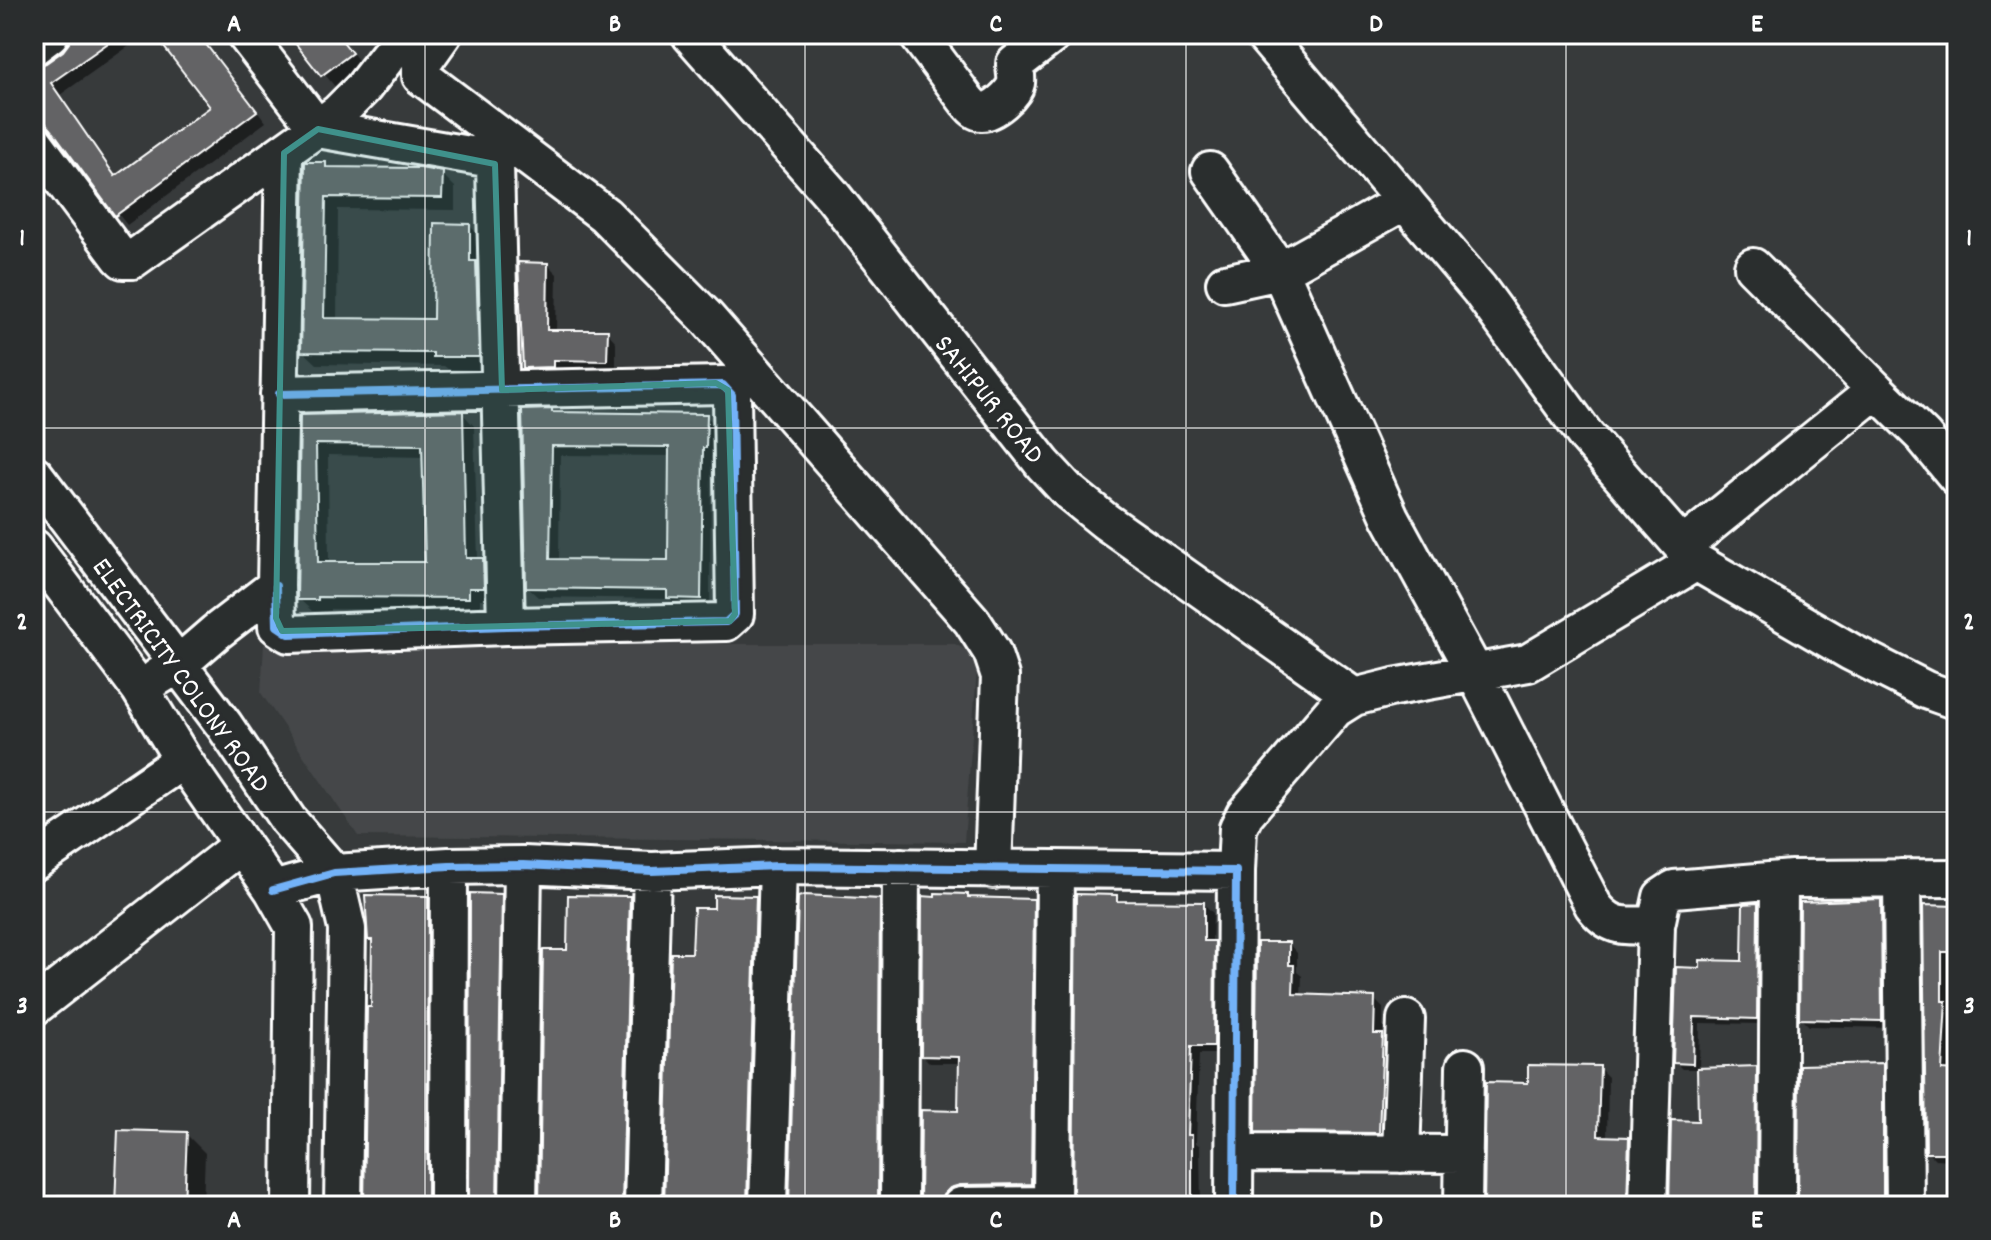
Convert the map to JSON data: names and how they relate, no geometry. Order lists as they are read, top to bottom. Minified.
{"streets":{"street":["SAHIPUR ROAD","ELECTRICITY COLONY ROAD"]},"grid":{"columns":["A","B","C","D","E"],"rows":["1","2","3"]}}
